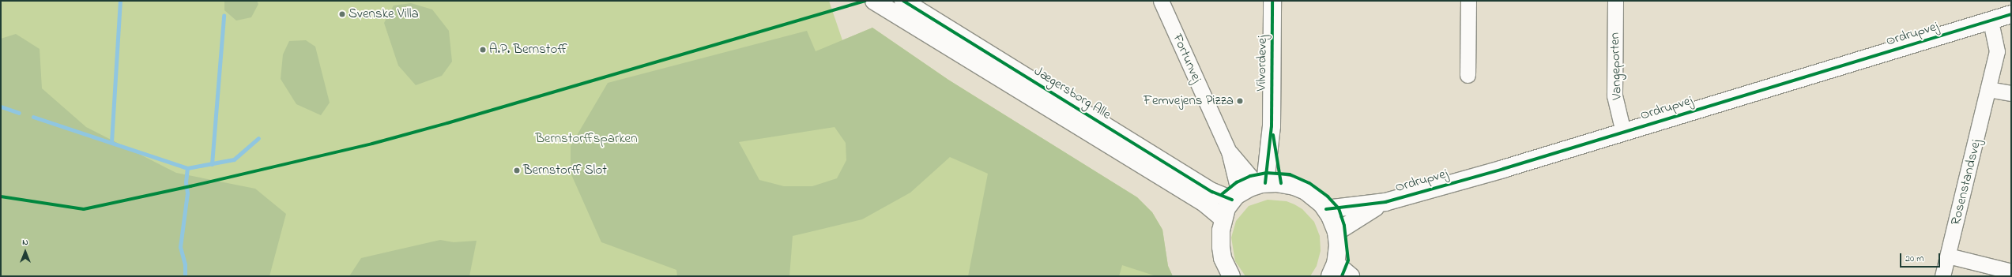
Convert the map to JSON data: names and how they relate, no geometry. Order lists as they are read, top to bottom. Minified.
{"streets":{"street":["Ordrupvej","Fortunvej","Vilvordevej","Vangeporten","Jægersborg Alle","Rosenstandsvej"]},"crossings":[["Ordrupvej","Vangeporten"],["Ordrupvej","Rosenstandsvej"],["Fortunvej","Vilvordevej"],["Fortunvej","Jægersborg Alle"]],"parks":["Bernstorffsparken"],"places":["Svenske Villa","A.P. Bernstoff","Femvejens Pizza","Bernstorff Slot"],"scale_bar":"20 m","north":"top"}
